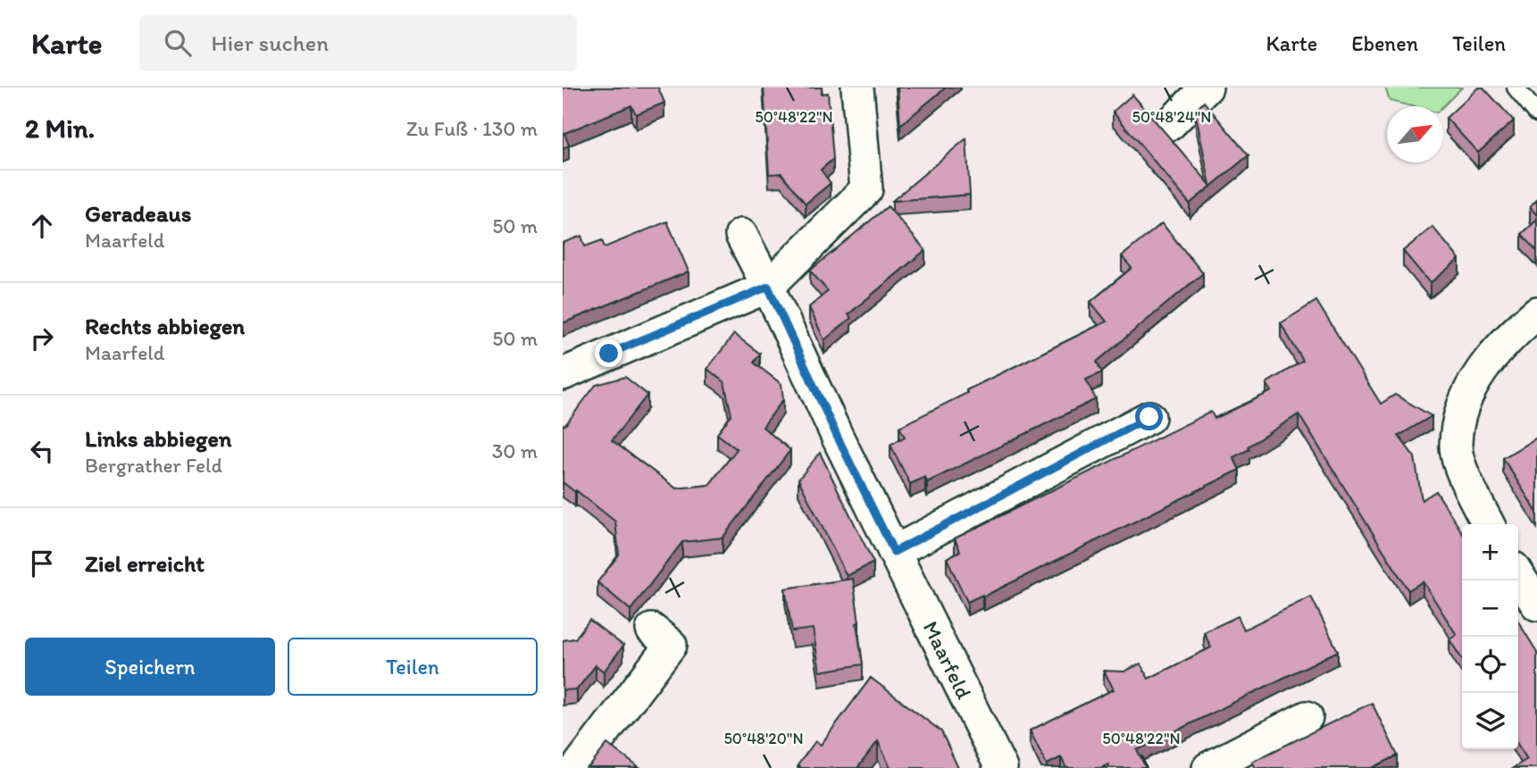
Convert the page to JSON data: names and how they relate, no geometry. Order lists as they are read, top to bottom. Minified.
{"streets":{"street":["Maarfeld"]},"north":"top right","page":{"header":"Karte","search":"Hier suchen","nav":["Karte","Ebenen","Teilen"],"heading":["2 Min.","Zu Fuß · 130 m"],"list":[["Geradeaus","Maarfeld","50 m"],["Rechts abbiegen","Maarfeld","50 m"],["Links abbiegen","Bergrather Feld","30 m"],"Ziel erreicht"],"map_buttons":["+","−"],"buttons":["Speichern","Teilen"]},"coordinates":["50°48'22\"N","50°48'24\"N","50°48'20\"N"]}
